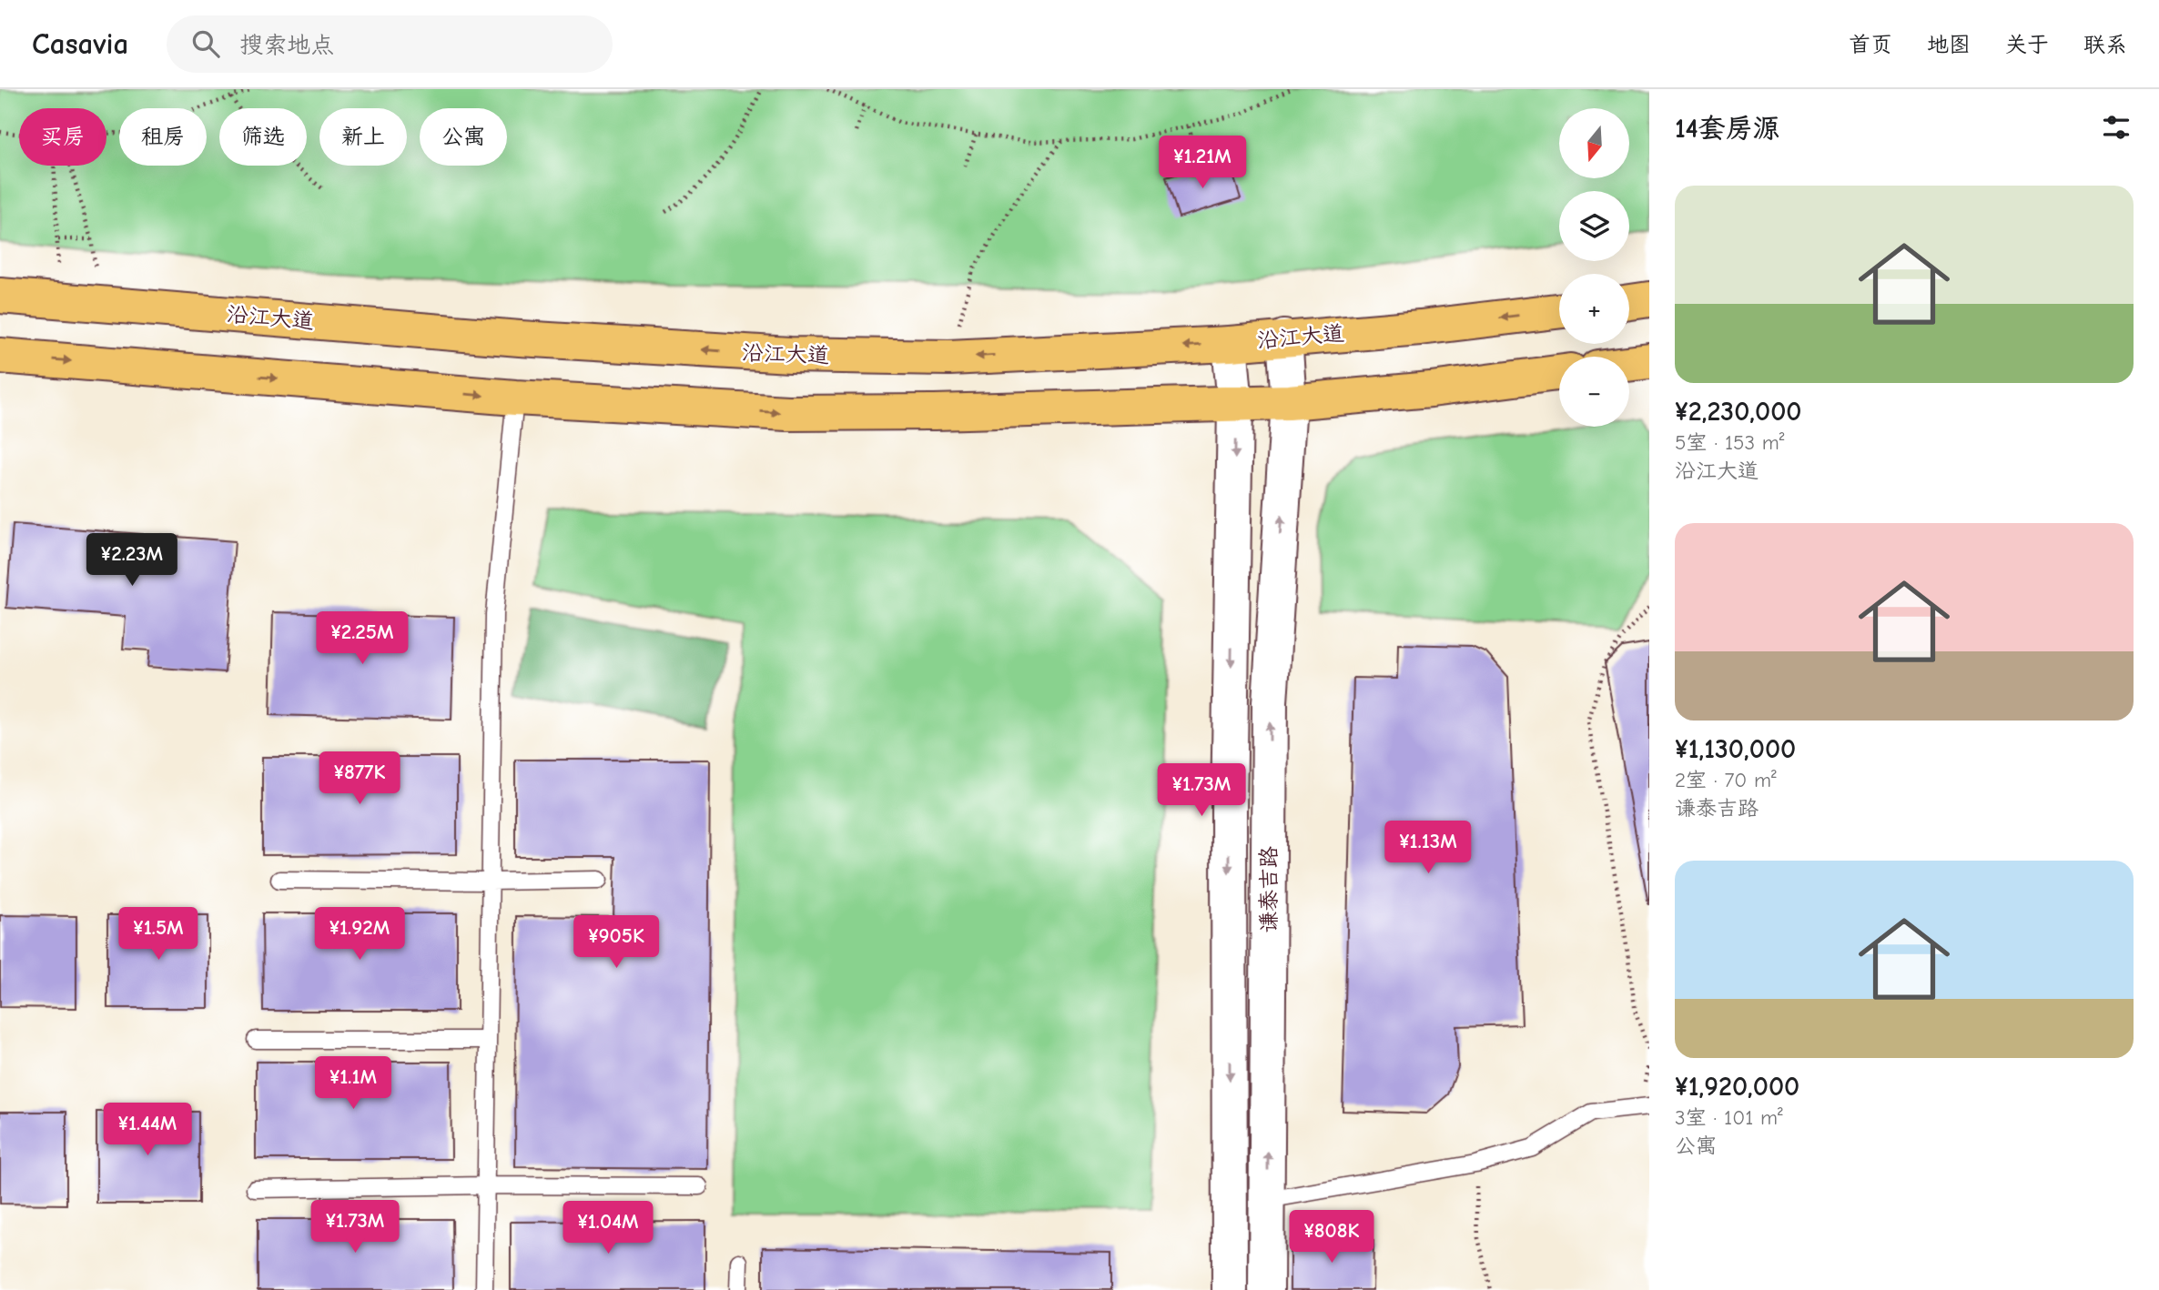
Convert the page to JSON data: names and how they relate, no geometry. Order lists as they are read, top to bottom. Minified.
{"streets":{"main road":["沿江大道"],"street":["谦泰吉路"]},"crossings":[["沿江大道","谦泰吉路"]],"north":"bottom","page":{"header":"Casavia","search":"搜索地点","nav":["首页","地图","关于","联系"],"heading":"14套房源","map_buttons":["+","−"],"chip":["买房","租房","筛选","新上","公寓"],"price":["¥1.21M","¥2.23M","¥2.25M","¥877K","¥1.73M","¥1.13M","¥1.5M","¥1.92M","¥905K","¥1.1M","¥1.44M","¥1.73M","¥1.04M","¥808K"],"list":[{"name":"¥2,230,000","note":"5室 · 153 m² · 沿江大道"},{"name":"¥1,130,000","note":"2室 · 70 m² · 谦泰吉路"},{"name":"¥1,920,000","note":"3室 · 101 m² · 公寓"}]}}
